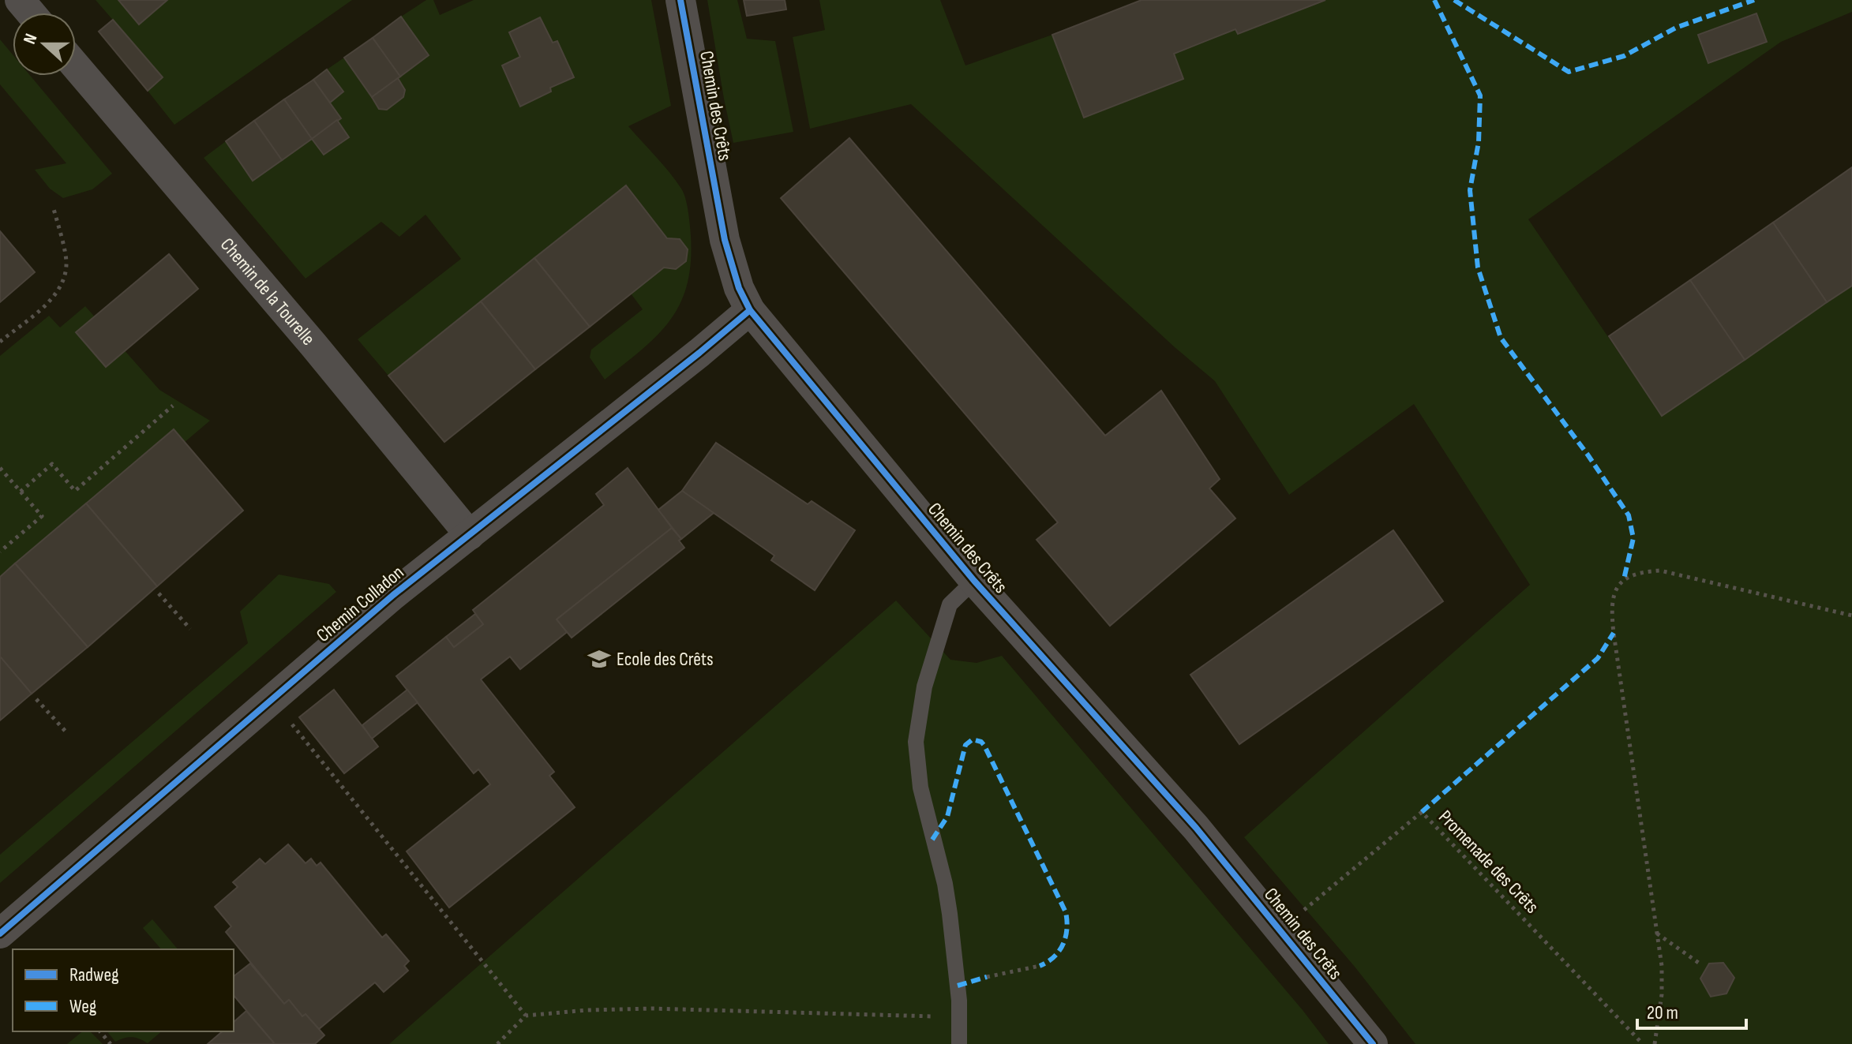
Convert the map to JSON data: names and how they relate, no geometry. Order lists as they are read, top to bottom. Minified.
{"streets":{"street":["Chemin des Crêts","Chemin de la Tourelle","Chemin Colladon"],"path":["Promenade des Crêts"]},"crossings":[["Chemin des Crêts","Chemin Colladon"],["Chemin de la Tourelle","Chemin Colladon"]],"places":{"school or university":["Ecole des Crêts"]},"legend":["Radweg","Weg"],"scale_bar":"20 m","north":"left"}
